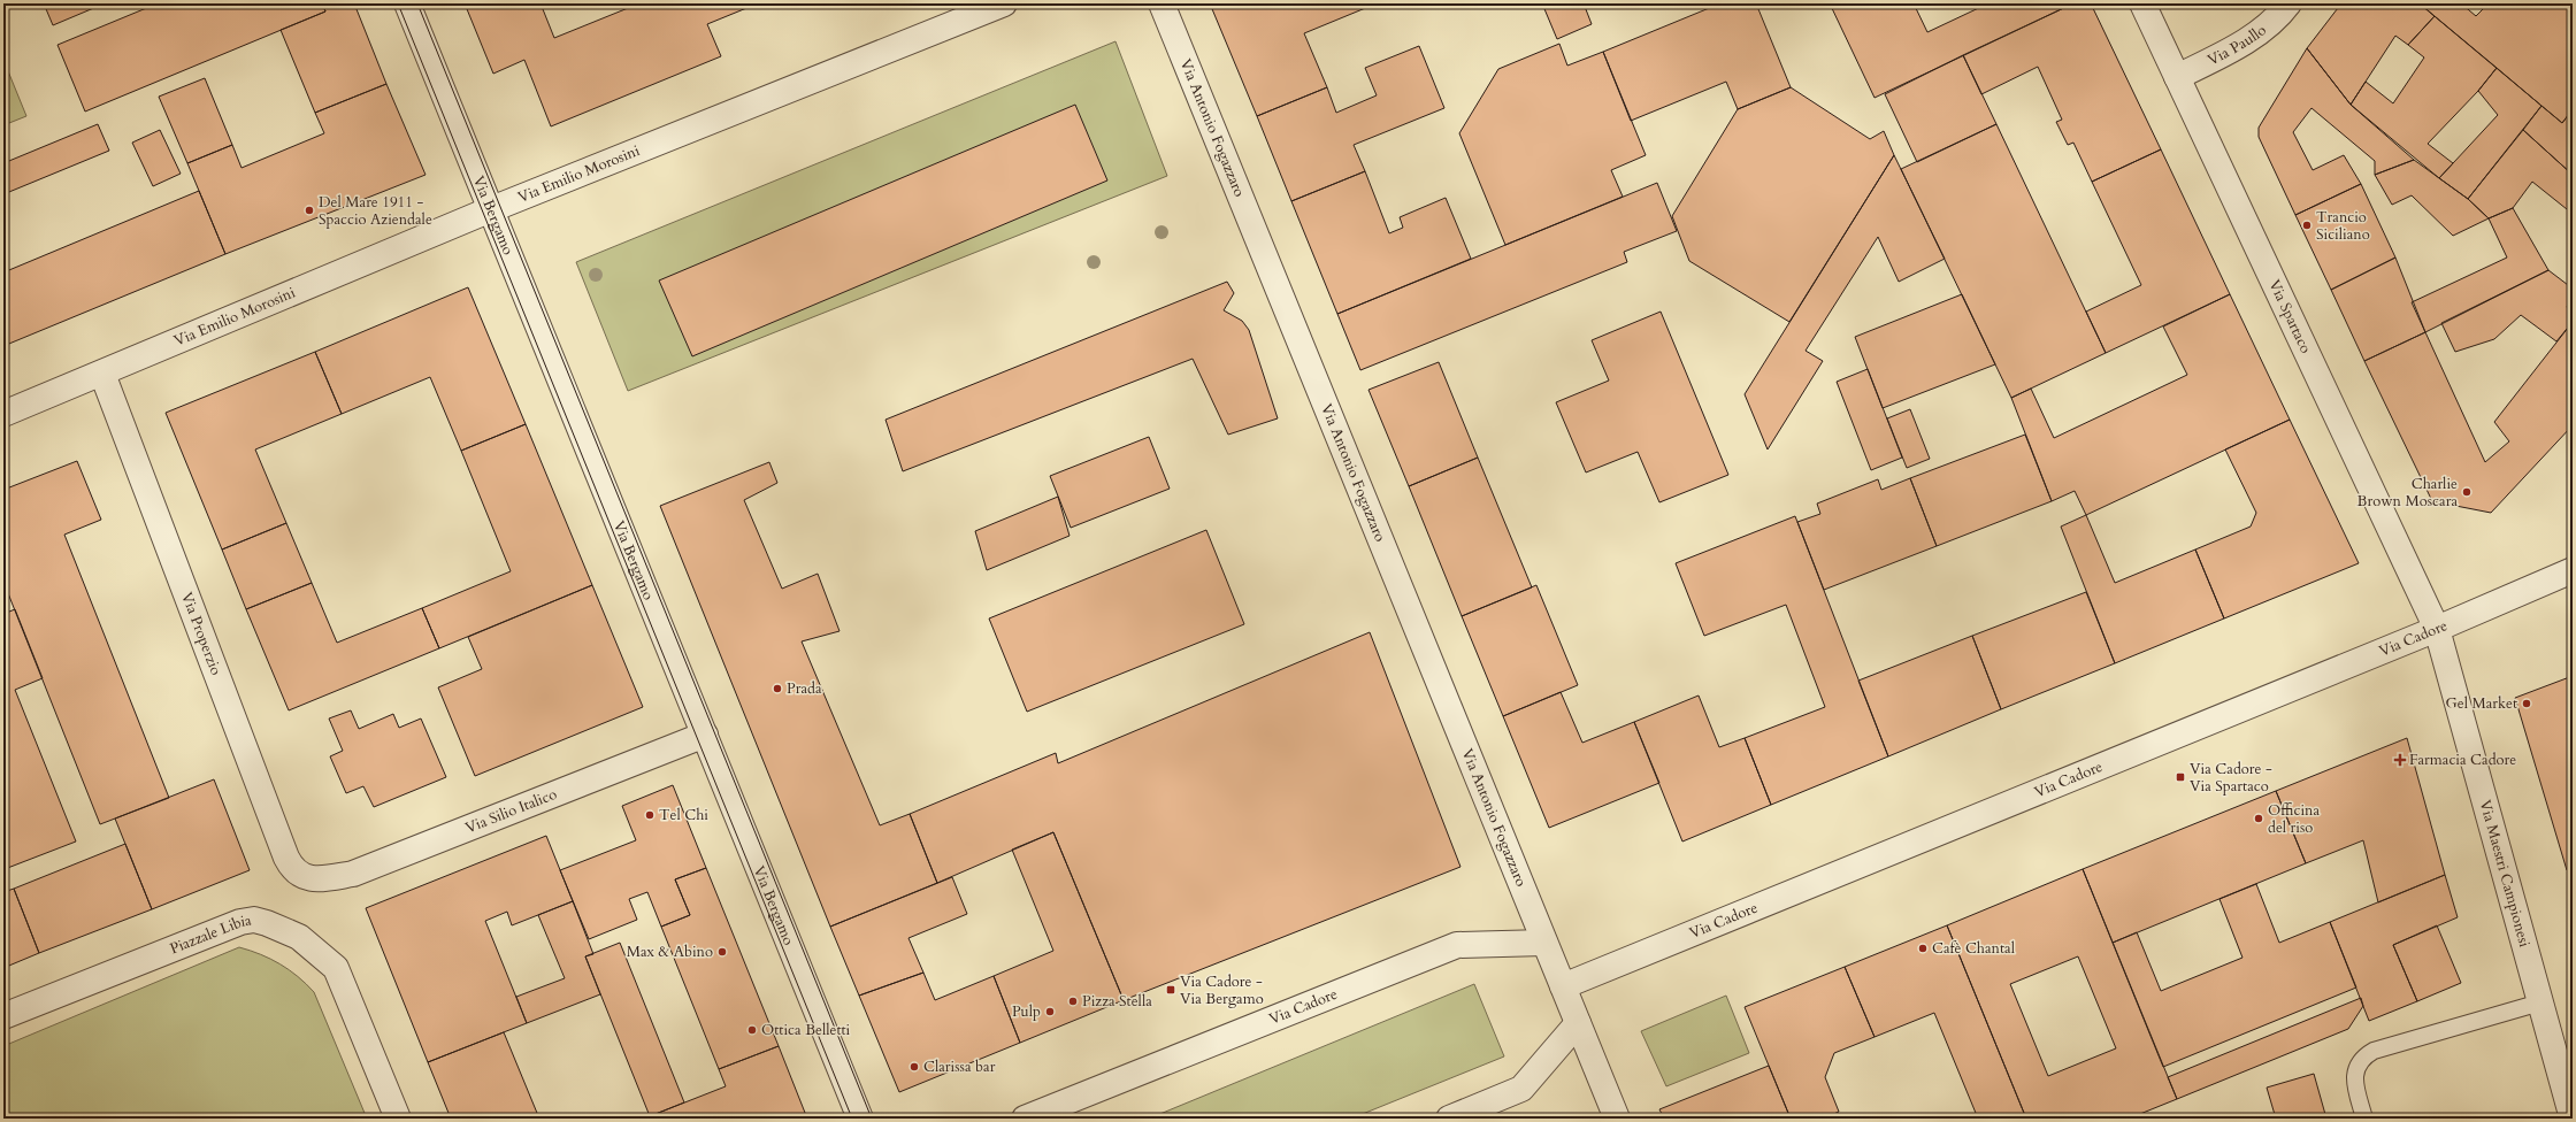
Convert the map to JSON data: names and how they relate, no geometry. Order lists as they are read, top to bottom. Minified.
{"streets":{"street":["Via Paullo","Via Antonio Fogazzaro","Via Emilio Morosini","Via Bergamo","Via Spartaco","Via Properzio","Via Cadore","Via Silio Italico","Via Maestri Campionesi","Piazzale Libia"]},"crossings":[["Via Paullo","Via Spartaco"],["Via Antonio Fogazzaro","Via Cadore"],["Via Emilio Morosini","Via Bergamo"],["Via Emilio Morosini","Via Properzio"],["Via Bergamo","Via Silio Italico"],["Via Spartaco","Via Cadore"],["Via Spartaco","Via Maestri Campionesi"],["Via Properzio","Via Silio Italico"],["Via Cadore","Via Maestri Campionesi"]],"places":{"other":["Del Mare 1911 - Spaccio Aziendale","Trancio Siciliano","Charlie Brown Moscara","Prada","Gel Market","Tel Chi","Officina del riso","Cafè Chantal","Max & Abino","Pizza Stella","Pulp","Ottica Belletti","Clarissa bar"],"health":["Farmacia Cadore"],"transit":["Via Cadore - Via Spartaco","Via Cadore - Via Bergamo"]}}
